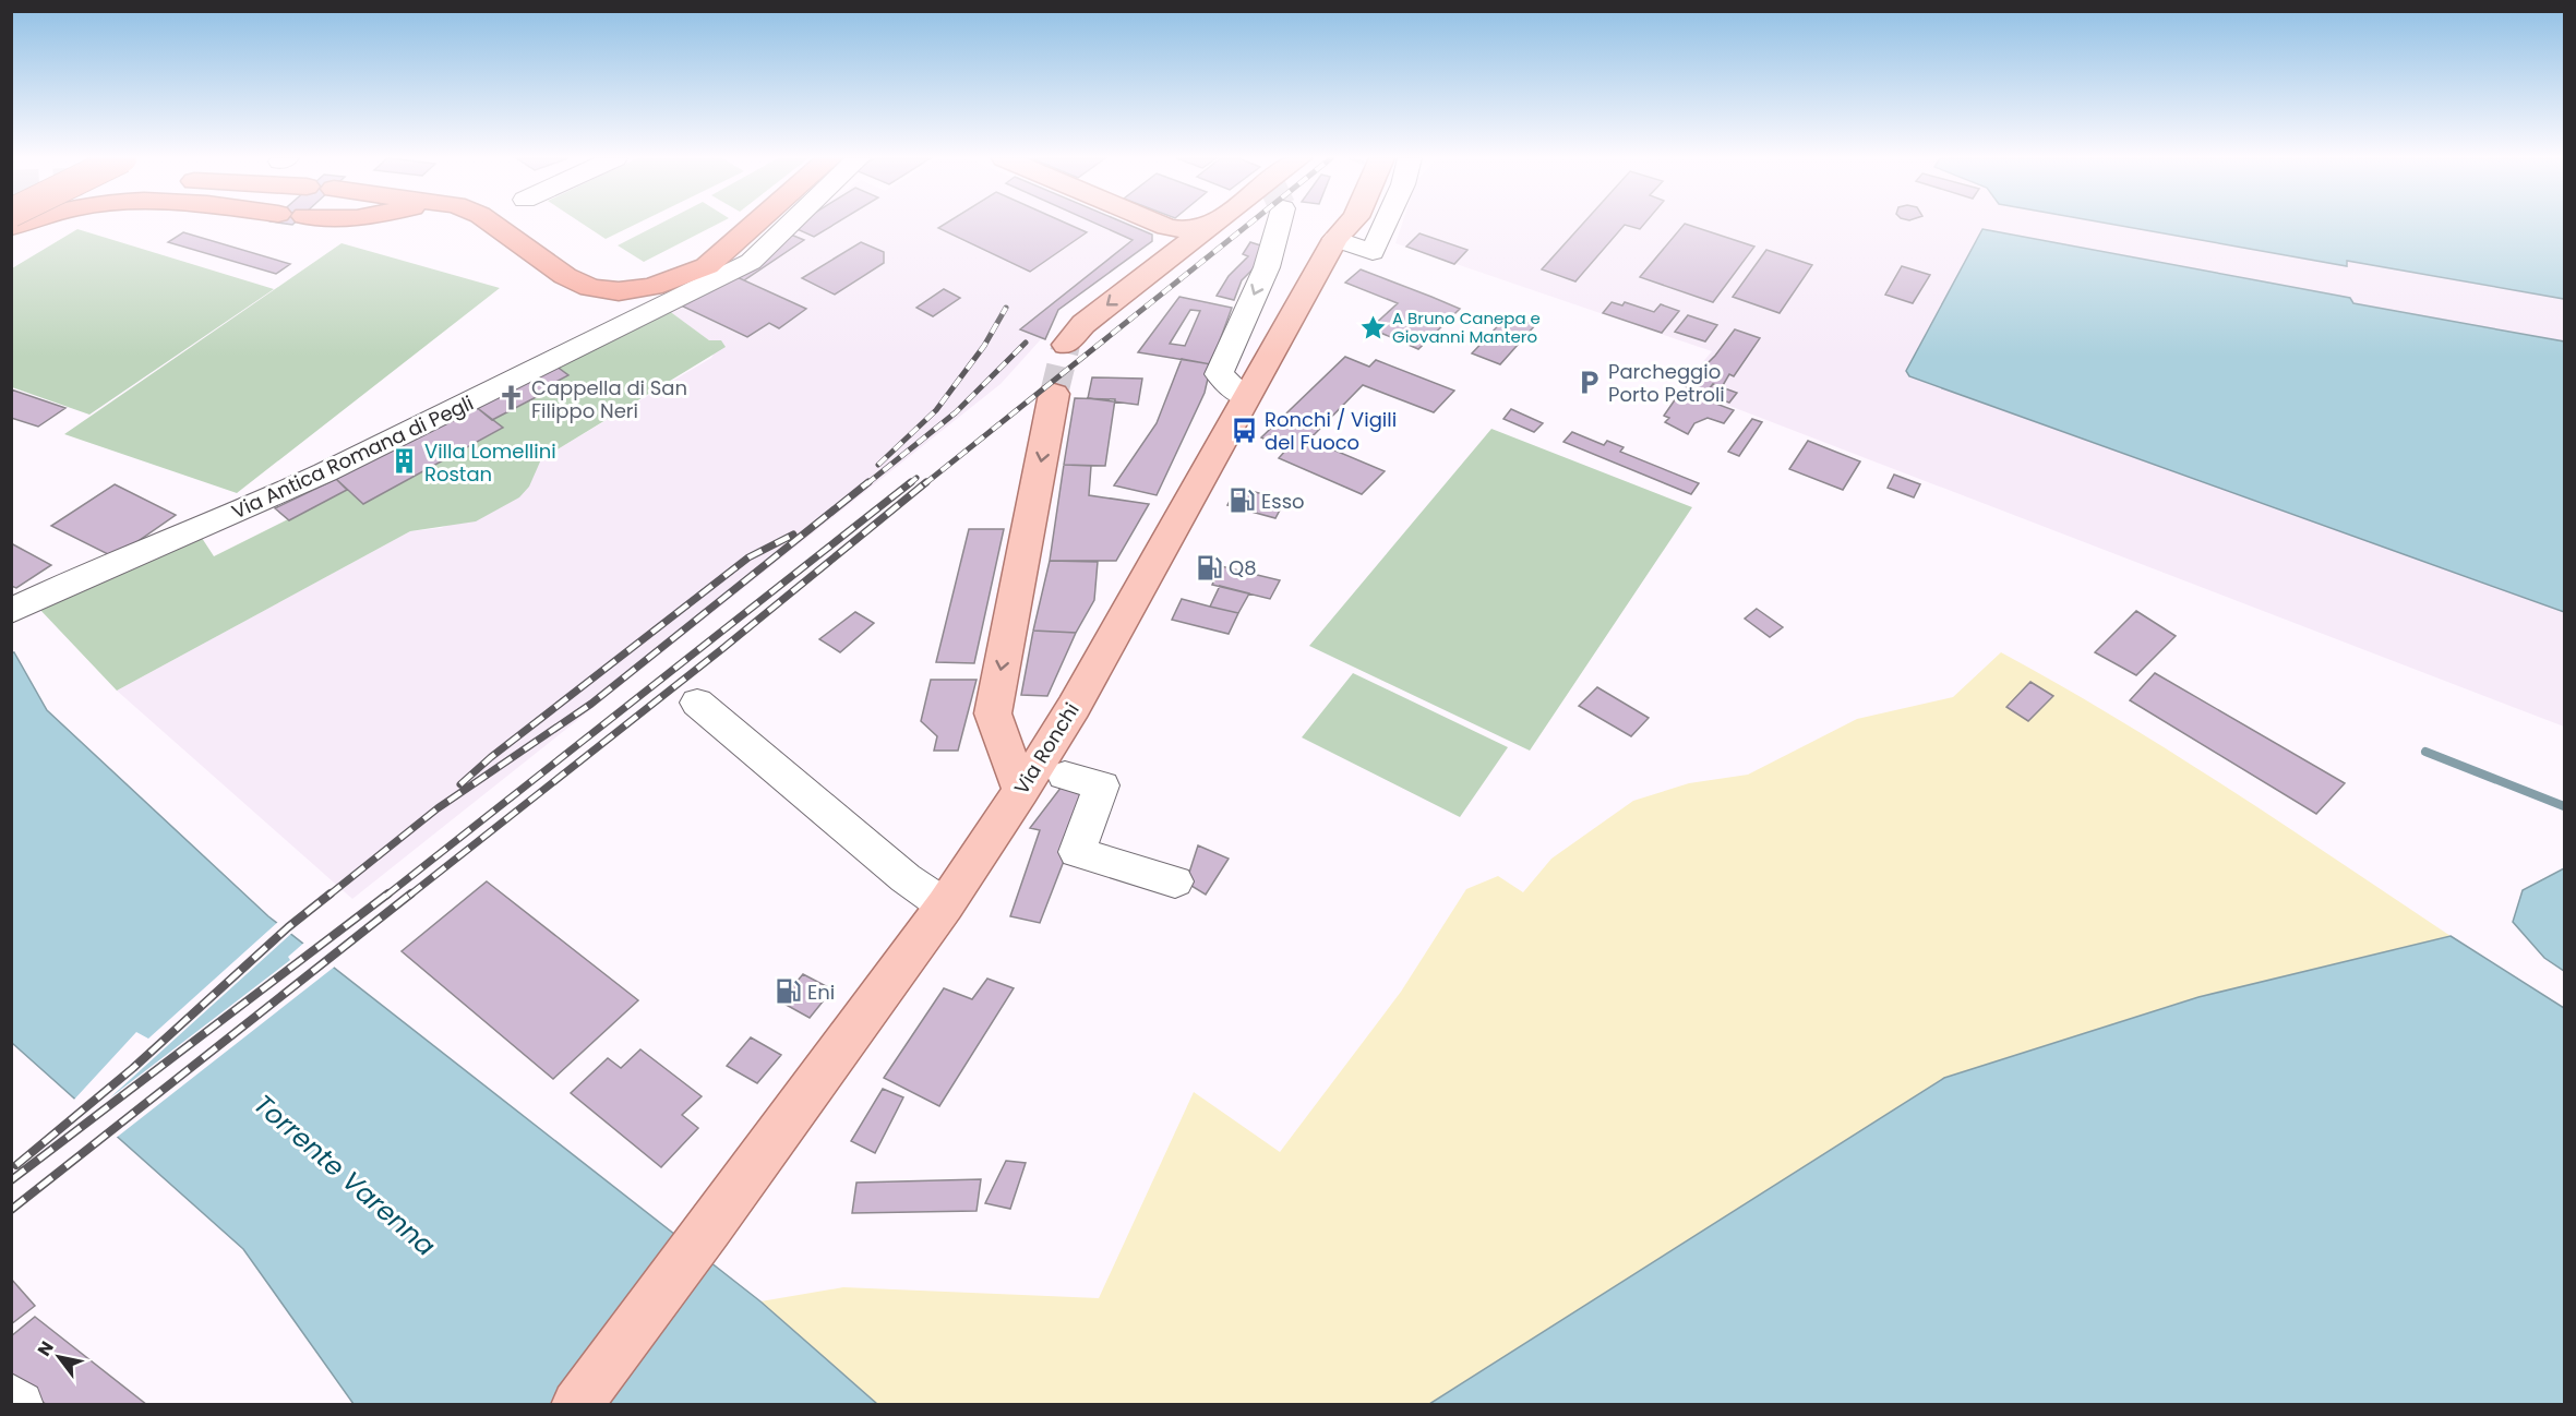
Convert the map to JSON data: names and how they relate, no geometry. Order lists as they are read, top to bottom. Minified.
{"streets":{"main road":["Via Ronchi"],"street":["Via Antica Romana di Pegli"]},"water":["Torrente Varenna"],"places":{"place":["A Bruno Canepa e Giovanni Mantero"],"parking":["Parcheggio Porto Petroli"],"church":["Cappella di San Filippo Neri"],"bus stop":["Ronchi / Vigili del Fuoco"],"building":["Villa Lomellini Rostan"],"fuel station":["Esso","Q8","Eni"]},"north":"top left"}
